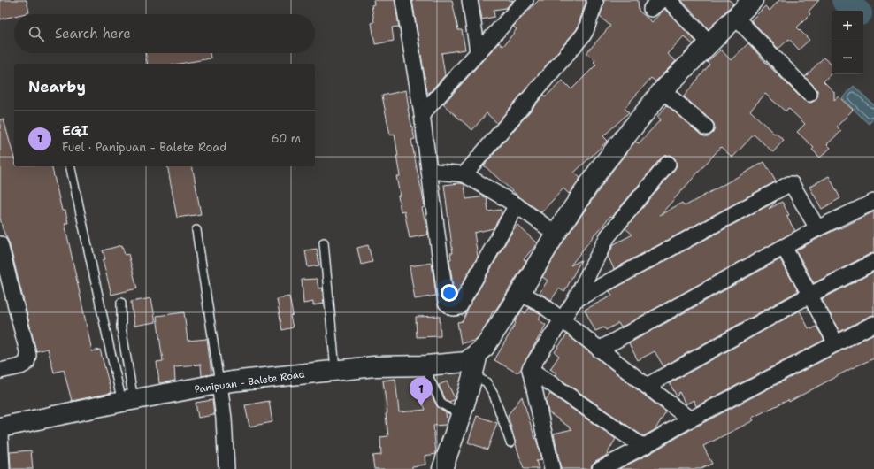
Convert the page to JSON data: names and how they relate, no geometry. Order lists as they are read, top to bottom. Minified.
{"streets":{"main road":["Panipuan - Balete Road"]},"page":{"map_buttons":["+","−"],"search":"Search here","heading":"Nearby","list":[{"mark":"1","name":"EGI","note":"Fuel · Panipuan - Balete Road","value":"60 m"}],"pins":"1"}}
